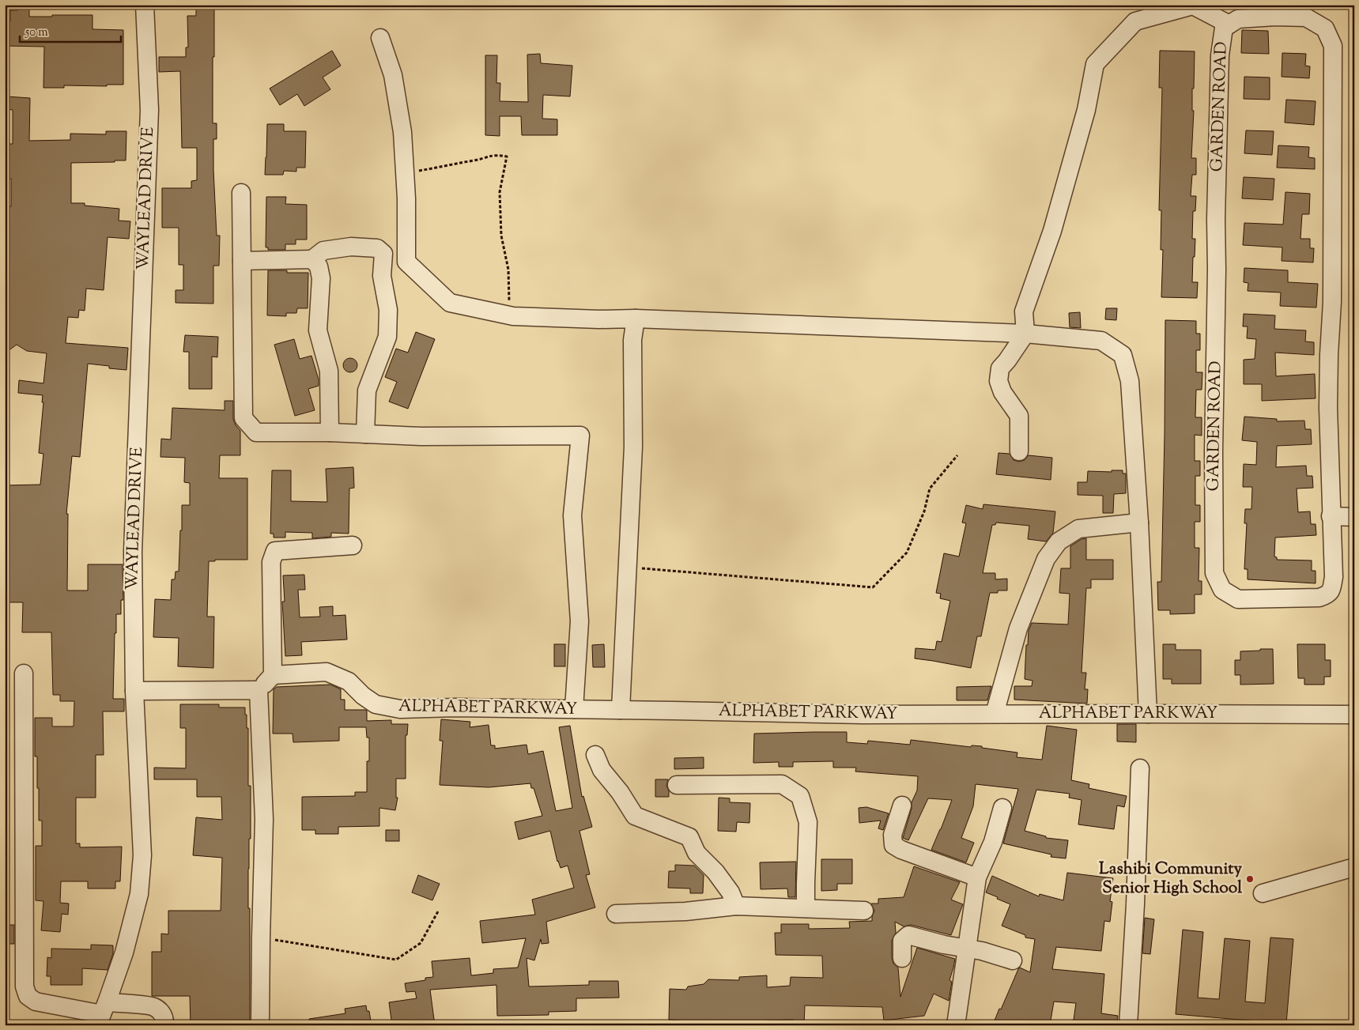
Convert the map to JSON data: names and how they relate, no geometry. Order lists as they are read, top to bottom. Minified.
{"streets":{"street":["GARDEN ROAD","WAYLEAD DRIVE","ALPHABET PARKWAY"]},"places":["Lashibi Community Senior High School"],"scale_bar":"50 m"}
